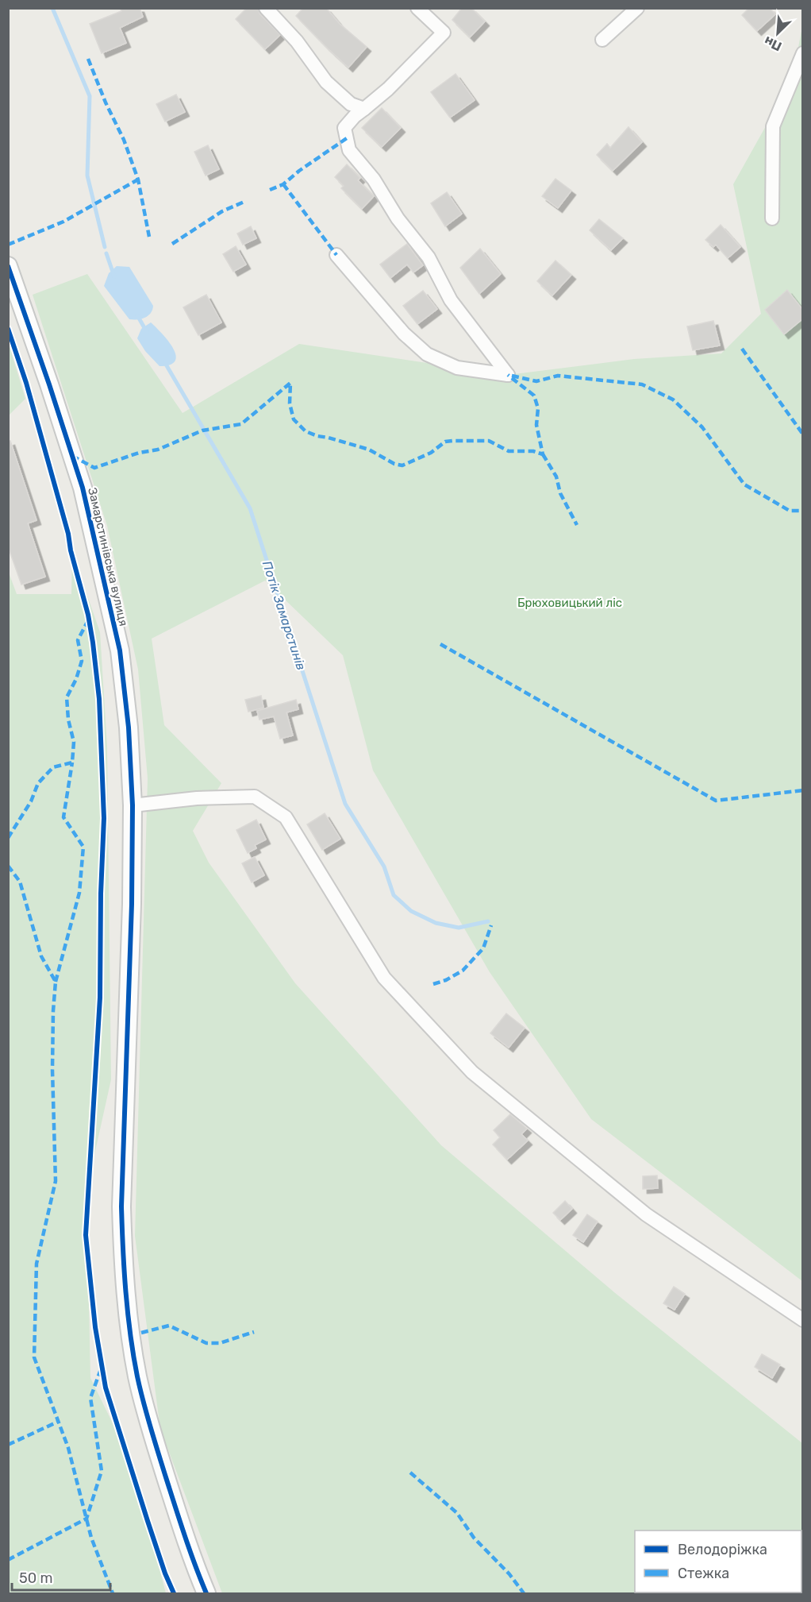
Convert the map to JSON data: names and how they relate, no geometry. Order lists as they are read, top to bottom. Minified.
{"streets":{"main road":["Замарстинівська вулиця"]},"water":["Потік Замарстинів"],"parks":["Брюховицький ліс"],"legend":["Велодоріжка","Стежка"],"scale_bar":"50 m","north":"bottom left"}
